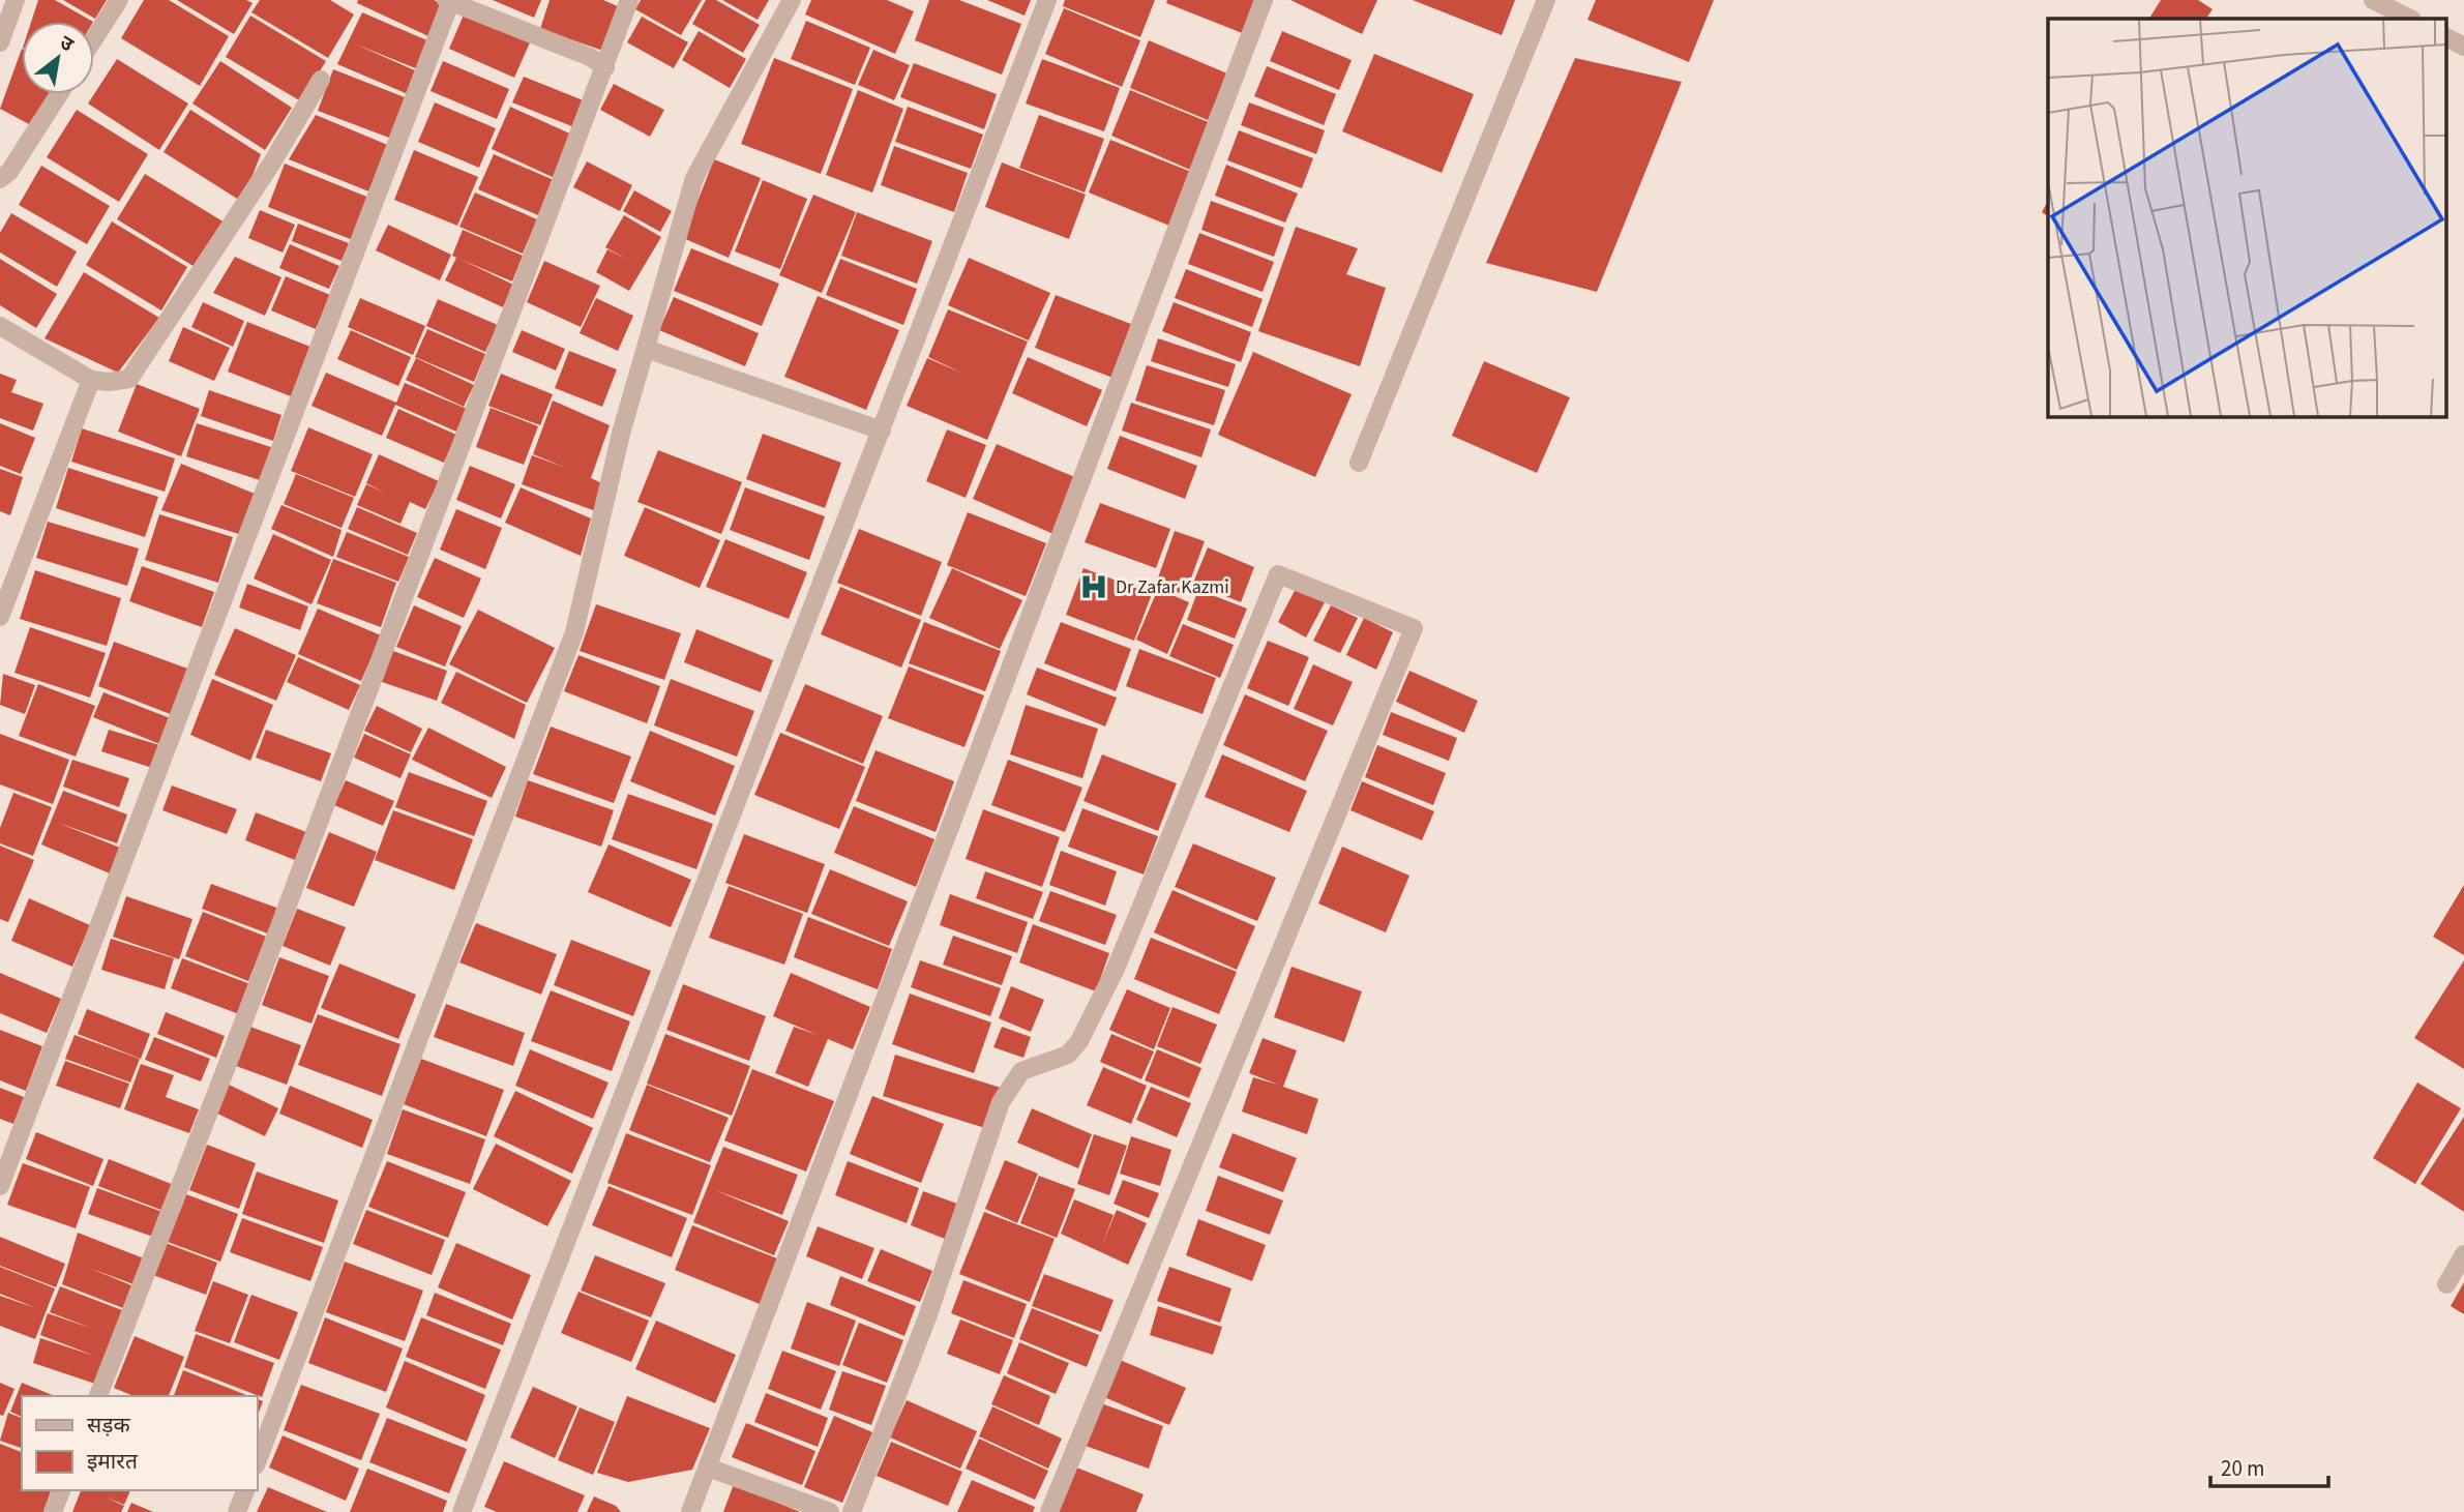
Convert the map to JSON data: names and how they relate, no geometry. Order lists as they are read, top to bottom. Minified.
{"places":{"hospital":["Dr Zafar Kazmi"]},"legend":["सड़क","इमारत"],"scale_bar":"20 m","north":"top right"}
